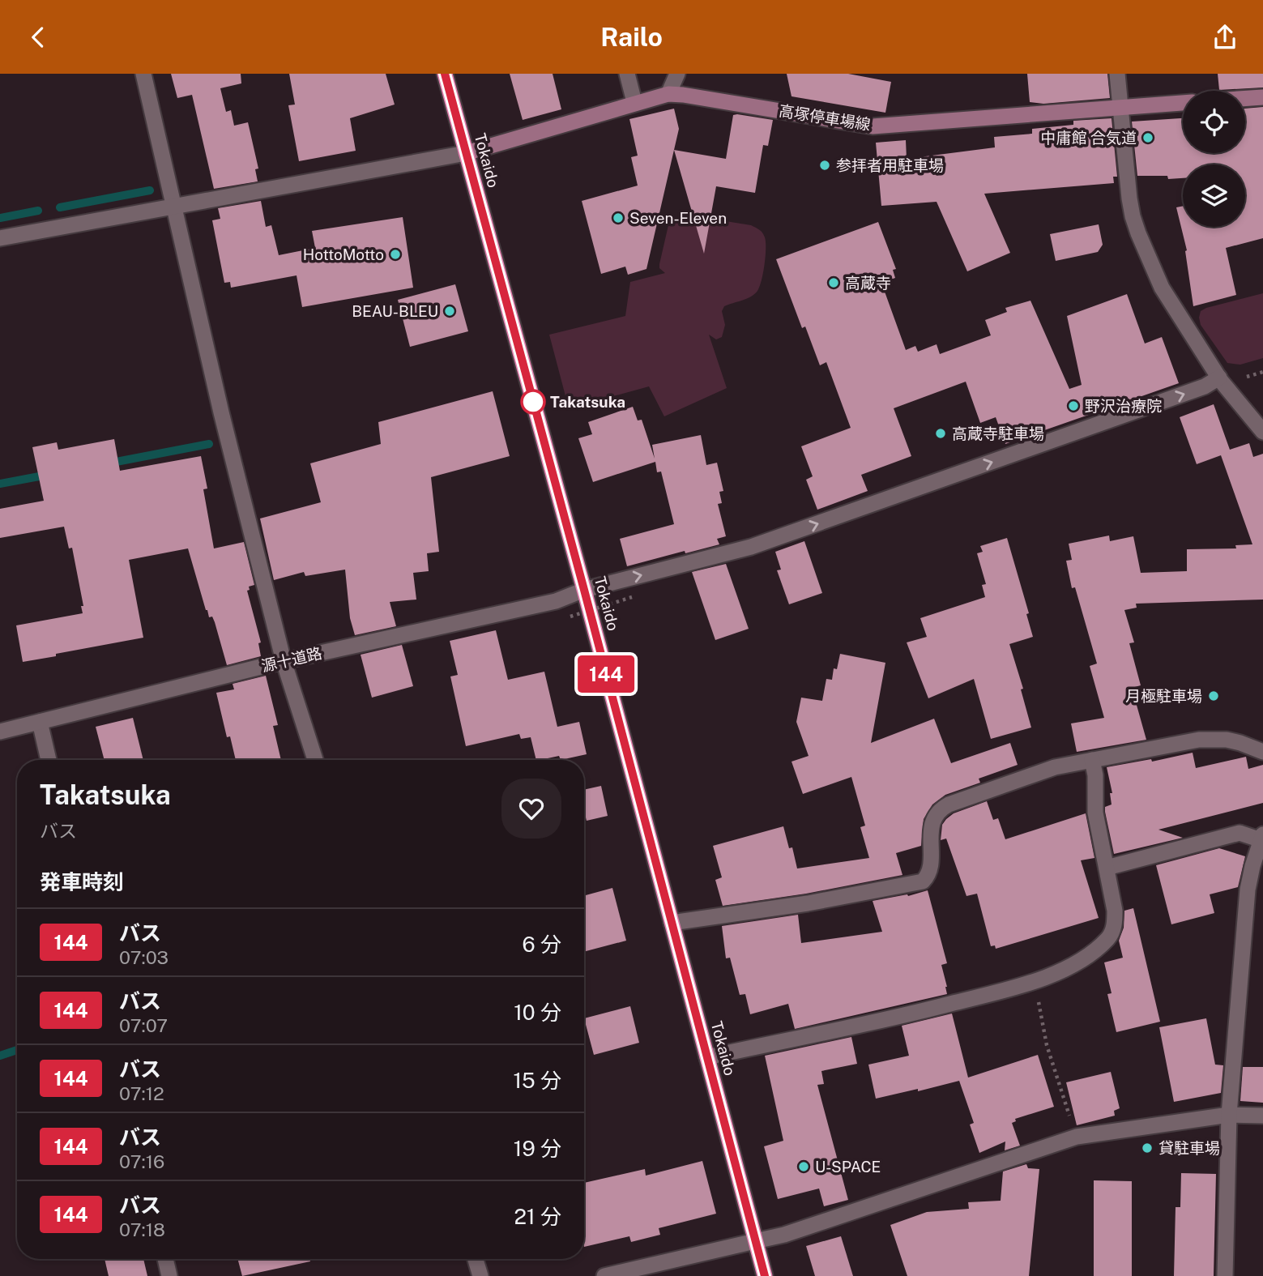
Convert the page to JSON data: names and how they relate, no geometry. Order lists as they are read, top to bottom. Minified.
{"streets":{"highway":["Tokaido"],"main road":["高塚停車場線"],"street":["源十道路"]},"crossings":[["高塚停車場線","Tokaido"],["Tokaido","源十道路"]],"one_way":["源十道路"],"places":["中庸館 合気道","参拝者用駐車場","Seven-Eleven","HottoMotto","高蔵寺","BEAU-BLEU","Takatsuka","野沢治療院","高蔵寺駐車場","月極駐車場","貸駐車場","U-SPACE"],"lines":["bus line 144"],"page":{"header":"Railo","on_map":"144","heading":[["Takatsuka","バス"],"発車時刻"],"list":[{"mark":"144","name":"バス","note":"07:03","value":"6 分"},{"mark":"144","name":"バス","note":"07:07","value":"10 分"},{"mark":"144","name":"バス","note":"07:12","value":"15 分"},{"mark":"144","name":"バス","note":"07:16","value":"19 分"},{"mark":"144","name":"バス","note":"07:18","value":"21 分"}]}}
